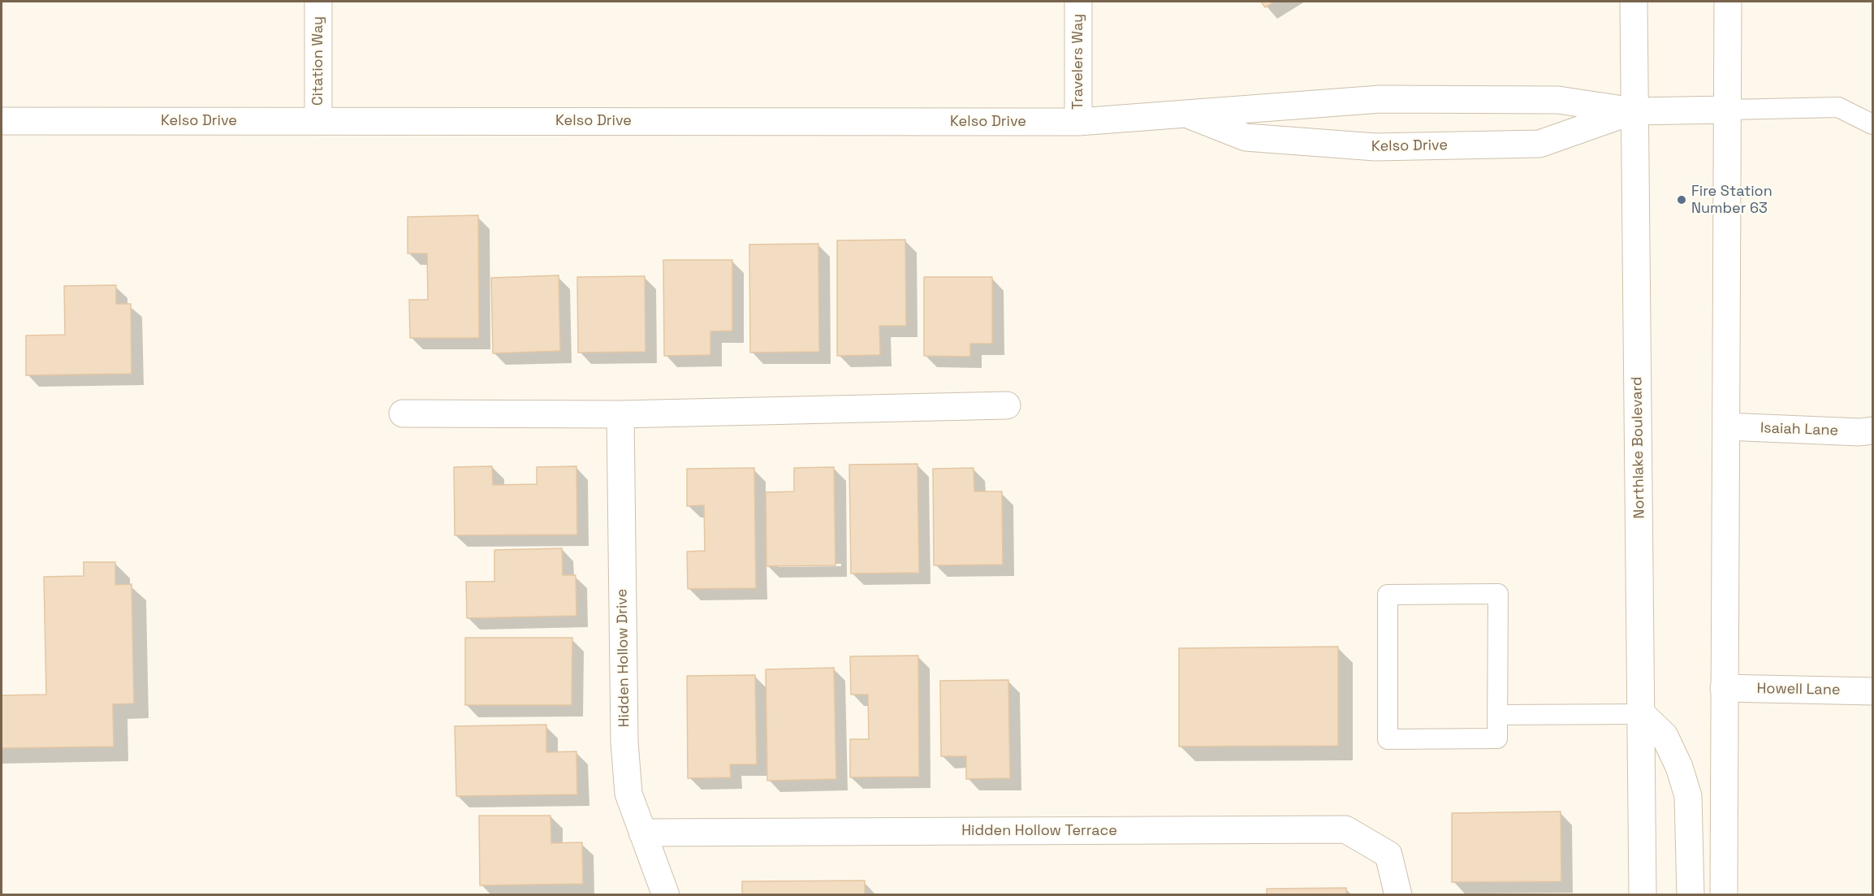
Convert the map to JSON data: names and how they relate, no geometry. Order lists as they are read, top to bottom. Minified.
{"streets":{"street":["Citation Way","Travelers Way","Kelso Drive","Isaiah Lane","Northlake Boulevard","Hidden Hollow Drive","Howell Lane","Hidden Hollow Terrace"]},"crossings":[["Citation Way","Kelso Drive"],["Travelers Way","Kelso Drive"],["Kelso Drive","Northlake Boulevard"],["Hidden Hollow Drive","Hidden Hollow Terrace"]],"places":["Fire Station Number 63"]}
